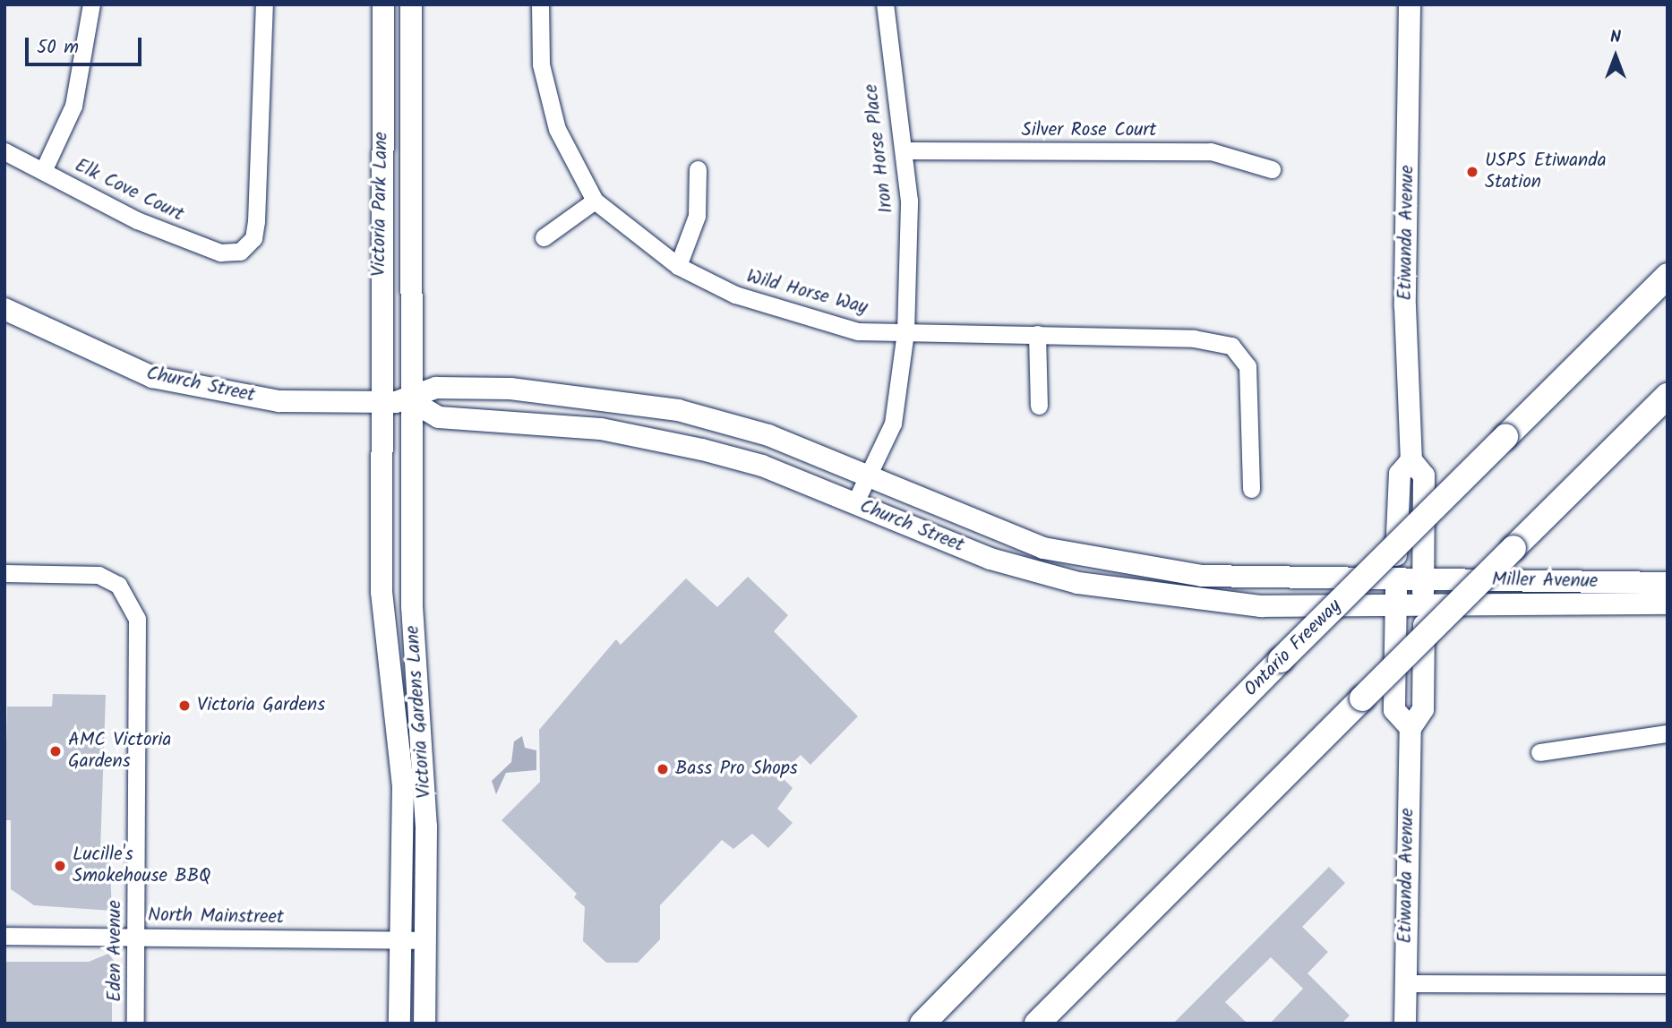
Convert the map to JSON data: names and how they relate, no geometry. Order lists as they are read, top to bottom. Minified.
{"streets":{"highway":["Ontario Freeway"],"main road":["Victoria Park Lane","Etiwanda Avenue","Church Street","Miller Avenue","Victoria Gardens Lane"],"street":["Silver Rose Court","Iron Horse Place","Elk Cove Court","Wild Horse Way","North Mainstreet","Eden Avenue"]},"crossings":[["Silver Rose Court","Iron Horse Place"],["Iron Horse Place","Wild Horse Way"],["Iron Horse Place","Church Street"],["Victoria Park Lane","Church Street"],["Victoria Park Lane","Victoria Gardens Lane"],["Etiwanda Avenue","Church Street"],["Etiwanda Avenue","Miller Avenue"],["Church Street","Miller Avenue"],["Church Street","Victoria Gardens Lane"],["Victoria Gardens Lane","North Mainstreet"],["North Mainstreet","Eden Avenue"]],"places":["USPS Etiwanda Station","Victoria Gardens","AMC Victoria Gardens","Bass Pro Shops","Lucille's Smokehouse BBQ"],"scale_bar":"50 m","north":"top"}
